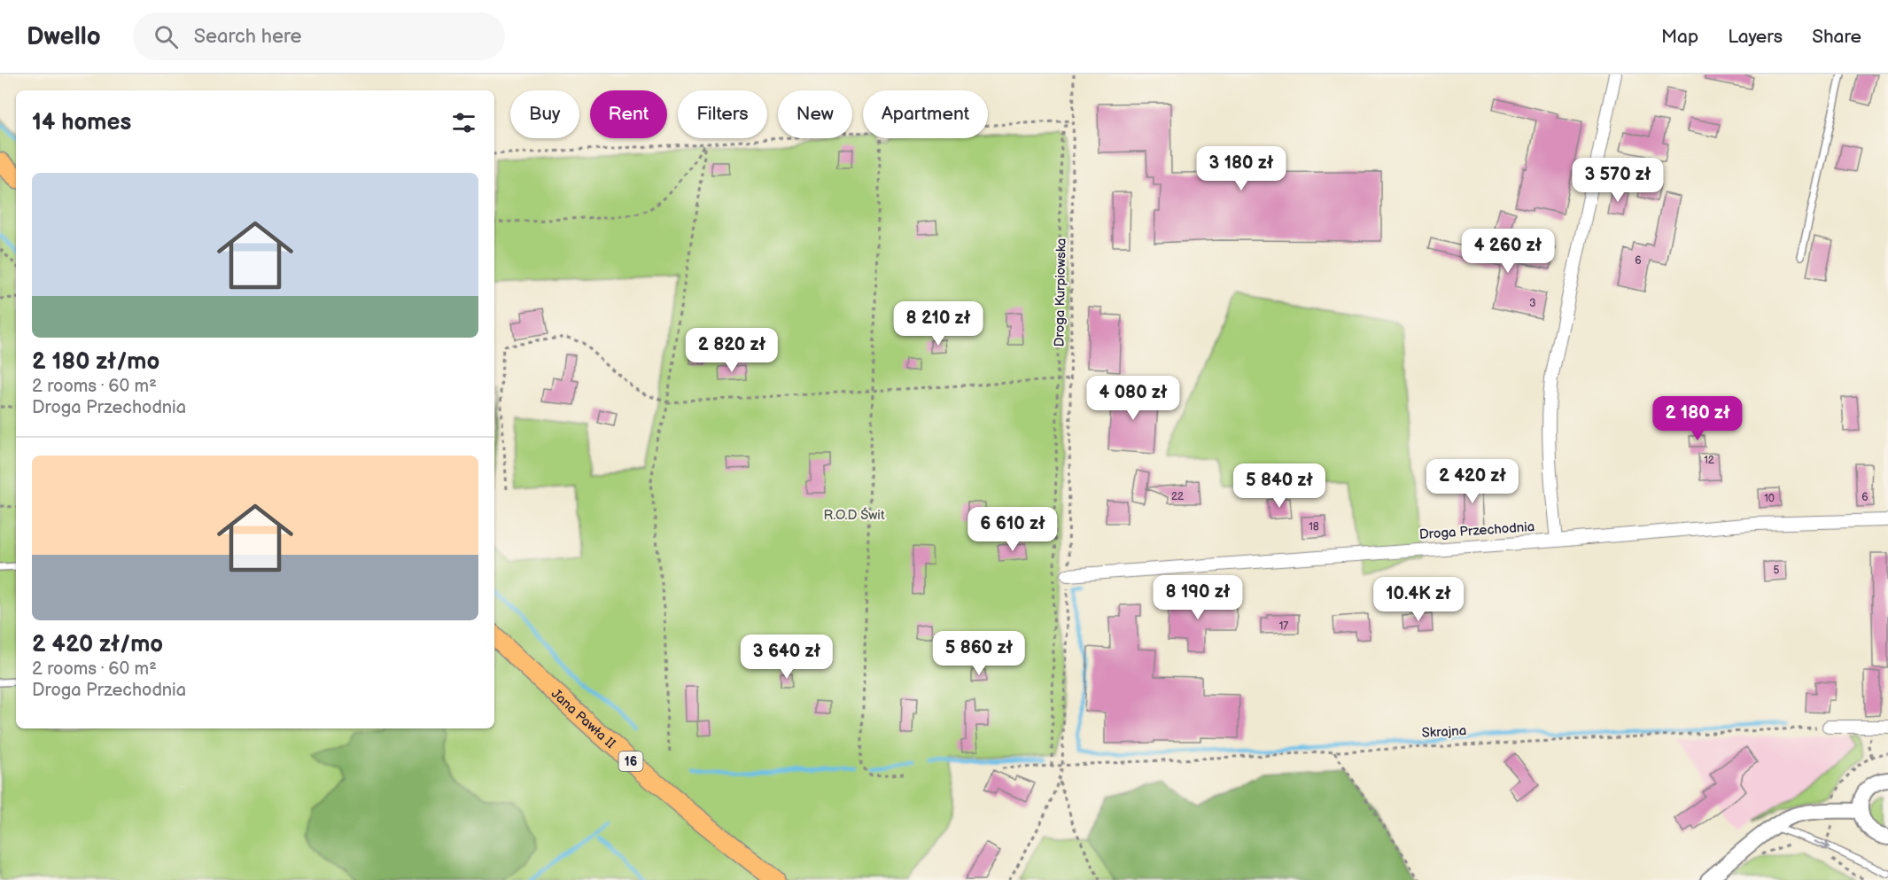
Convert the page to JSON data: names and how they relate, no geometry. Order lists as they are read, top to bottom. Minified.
{"streets":{"main road":["Jana Pawła II","16"],"street":["Droga Przechodnia"],"path":["Droga Kurpiowska","Skrajna"]},"crossings":[["Droga Kurpiowska","Droga Przechodnia"],["Droga Kurpiowska","Skrajna"]],"parks":["R.O.D Świt"],"house_numbers":["6","3","12","22","6","10","18","5","17"],"page":{"header":"Dwello","search":"Search here","nav":["Map","Layers","Share"],"chip":["Buy","Rent","Filters","New","Apartment"],"heading":"14 homes","price":["3 180 zł","3 570 zł","4 260 zł","8 210 zł","2 820 zł","4 080 zł","2 180 zł","2 420 zł","5 840 zł","6 610 zł","8 190 zł","10.4K zł","5 860 zł","3 640 zł"],"list":[{"name":"2 180 zł/mo","note":"2 rooms · 60 m² · Droga Przechodnia"},{"name":"2 420 zł/mo","note":"2 rooms · 60 m² · Droga Przechodnia"}]}}
